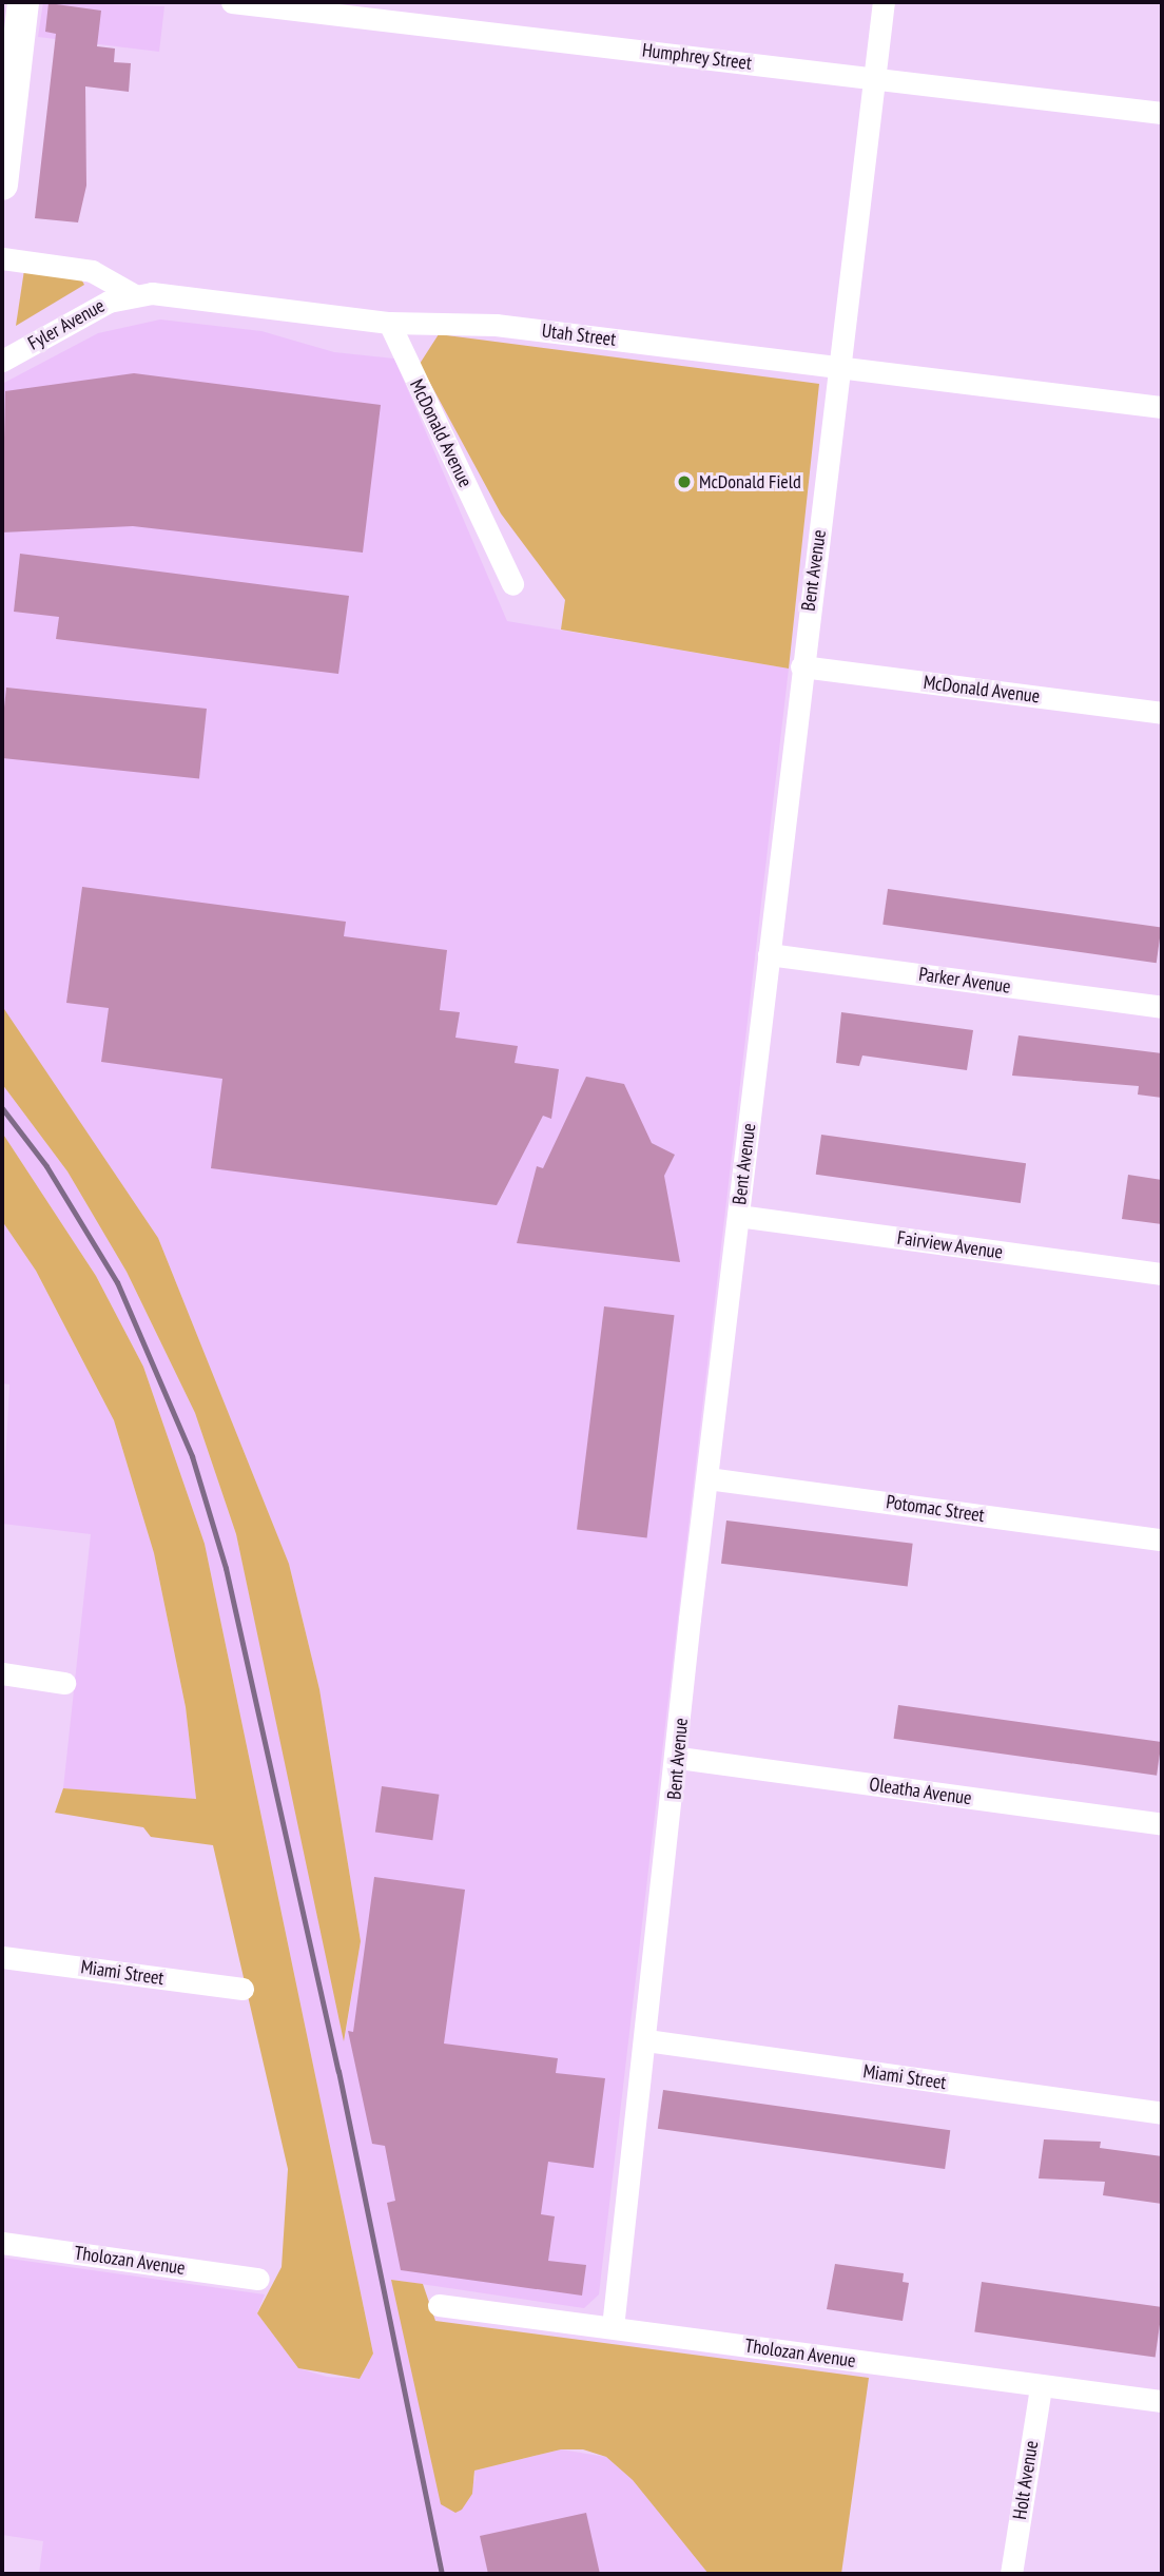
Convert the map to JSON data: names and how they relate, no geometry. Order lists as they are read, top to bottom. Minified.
{"streets":{"street":["Humphrey Street","Fyler Avenue","Utah Street","McDonald Avenue","Bent Avenue","Parker Avenue","Fairview Avenue","Potomac Street","Oleatha Avenue","Miami Street","Tholozan Avenue","Holt Avenue"]},"crossings":[["Humphrey Street","Bent Avenue"],["Fyler Avenue","Utah Street"],["Utah Street","McDonald Avenue"],["Utah Street","Bent Avenue"],["McDonald Avenue","Bent Avenue"],["Bent Avenue","Parker Avenue"],["Bent Avenue","Fairview Avenue"],["Bent Avenue","Potomac Street"],["Bent Avenue","Oleatha Avenue"],["Bent Avenue","Miami Street"],["Bent Avenue","Tholozan Avenue"],["Tholozan Avenue","Holt Avenue"]],"places":["McDonald Field"]}
